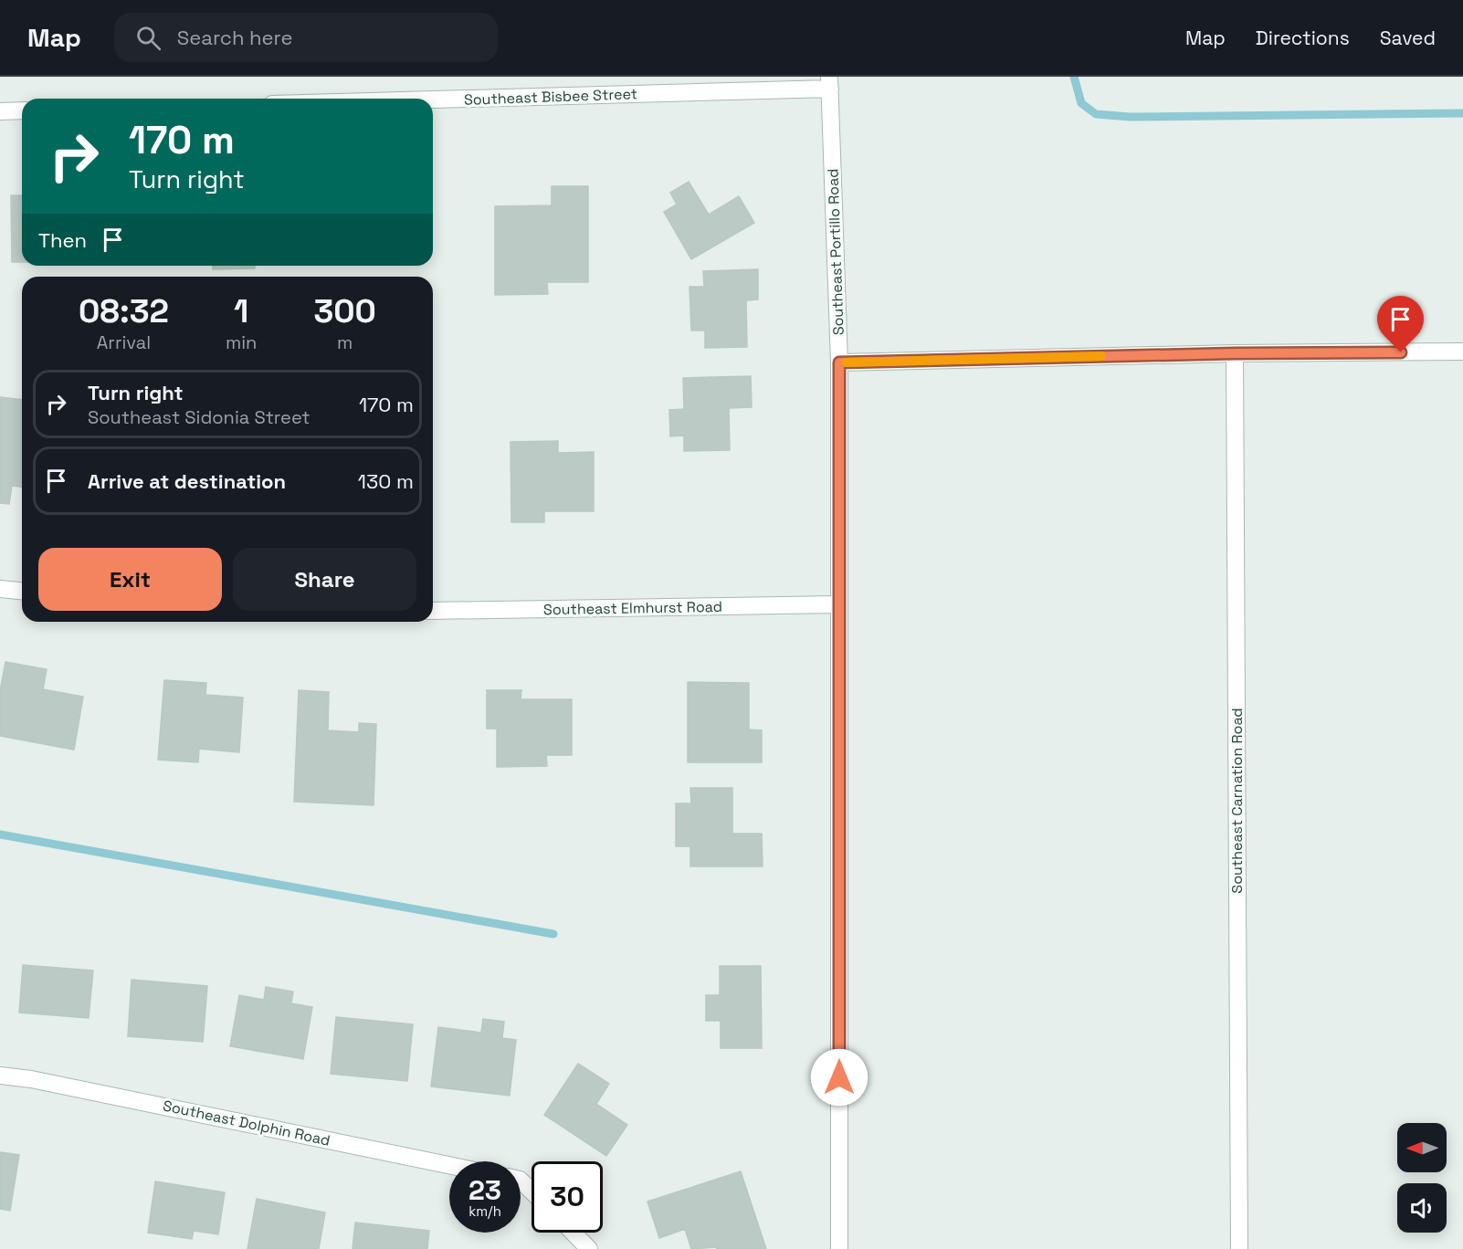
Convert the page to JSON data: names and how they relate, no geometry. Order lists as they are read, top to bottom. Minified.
{"streets":{"street":["Southeast Bisbee Street","Southeast Portillo Road","Southeast Elmhurst Road","Southeast Carnation Road","Southeast Dolphin Road"]},"crossings":[["Southeast Bisbee Street","Southeast Portillo Road"],["Southeast Portillo Road","Southeast Elmhurst Road"]],"north":"left","page":{"header":"Map","search":"Search here","nav":["Map","Directions","Saved"],"turn":["170 m","Turn right"],"then":"Then","eta":["08:32","Arrival","1","min","300","m"],"list":[{"name":"Turn right","note":"Southeast Sidonia Street","value":"170 m"},{"name":"Arrive at destination","value":"130 m"}],"buttons":["Exit","Share"],"speed":"23 km/h","limit":"30"}}
